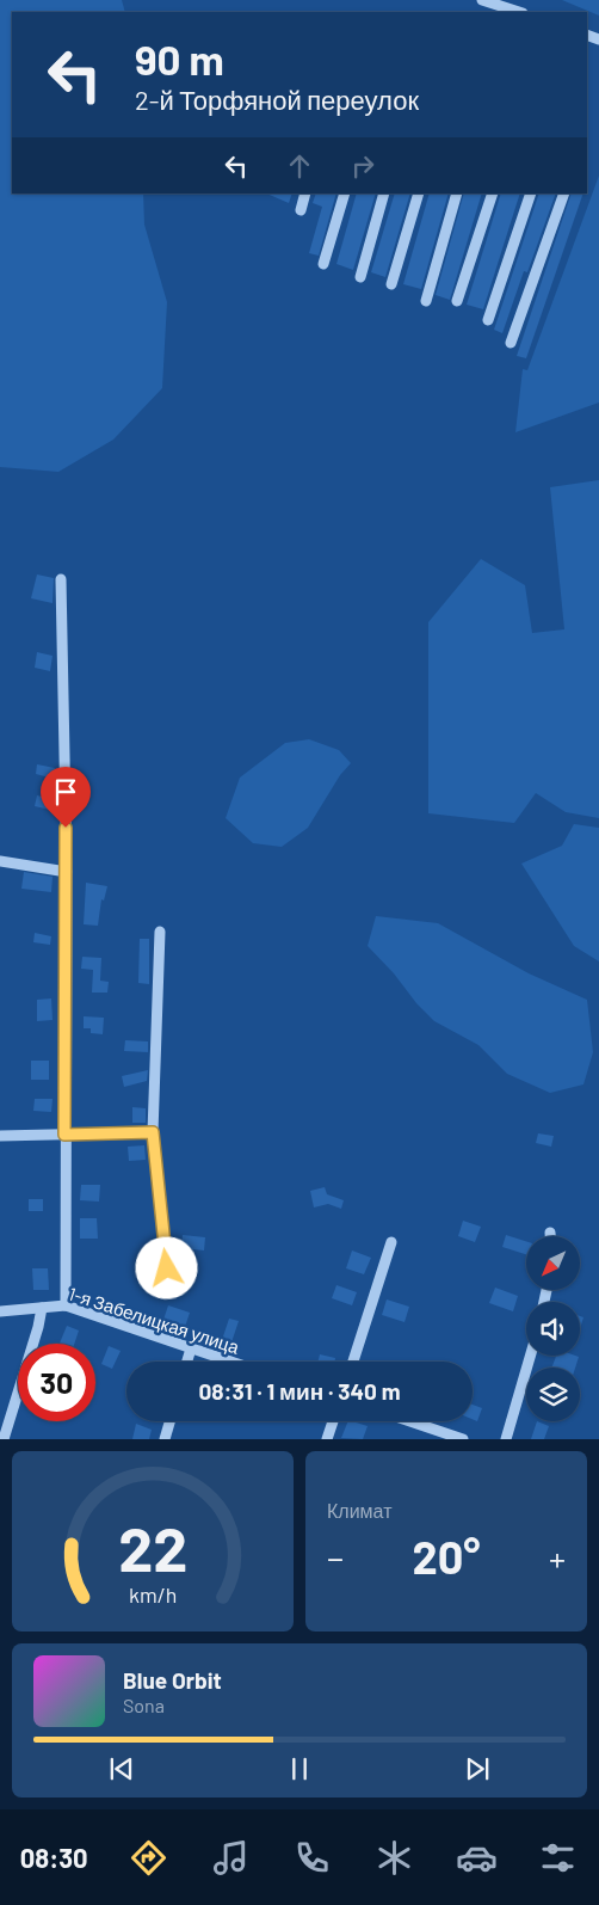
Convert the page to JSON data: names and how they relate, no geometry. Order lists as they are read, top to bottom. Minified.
{"streets":{"street":["1-я Забелицкая улица"]},"north":"bottom left","page":{"turn":["90 m","2-й Торфяной переулок"],"limit":"30","trip":"08:31 · 1 мин · 340 m","tile":"Климат","heat":["−","20°","+"],"song":["Blue Orbit","Sona"],"tabs":"08:30","gauge":["22","km/h"]}}
